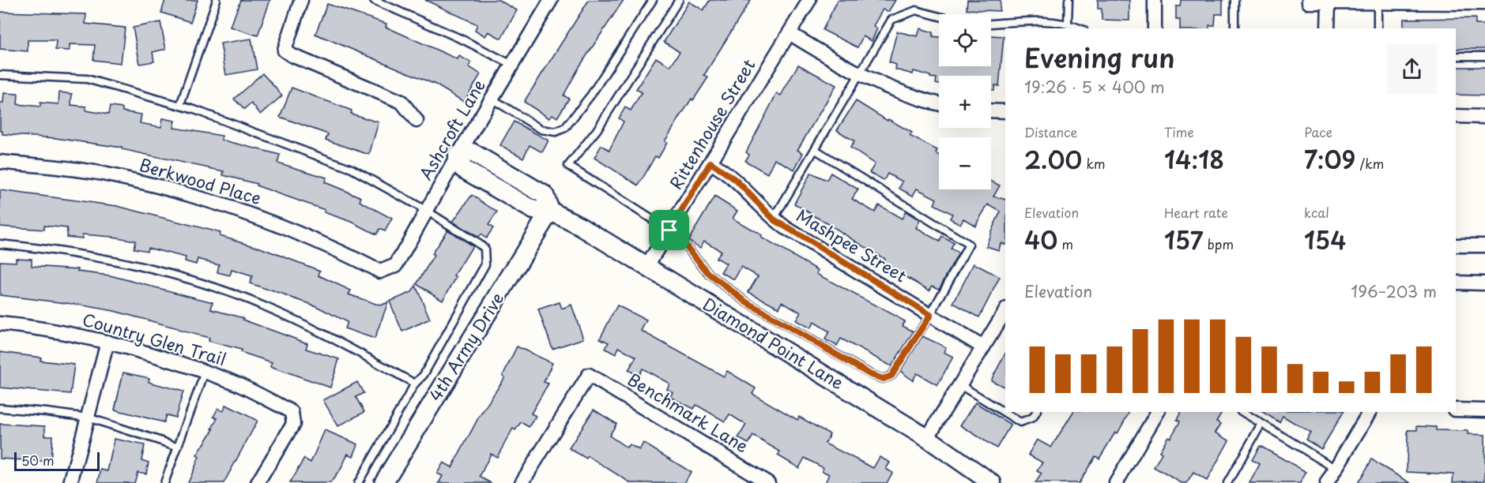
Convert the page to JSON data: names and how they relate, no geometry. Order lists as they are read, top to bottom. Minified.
{"streets":{"street":["Rittenhouse Street","Ashcroft Lane","Berkwood Place","Mashpee Street","Country Glen Trail","Diamond Point Lane","4th Army Drive","Benchmark Lane"]},"crossings":[["Rittenhouse Street","Mashpee Street"],["Rittenhouse Street","Diamond Point Lane"],["Ashcroft Lane","Berkwood Place"],["Diamond Point Lane","4th Army Drive"]],"scale_bar":"50 m","page":{"map_buttons":["+","−"],"heading":["Evening run","19:26 · 5 × 400 m"],"stats":[["Distance","2.00 km"],["Time","14:18"],["Pace","7:09 /km"],["Elevation","40 m"],["Heart rate","157 bpm"],["kcal","154"]],"chart":["Elevation","196–203 m"],"scale":"50 m"}}
